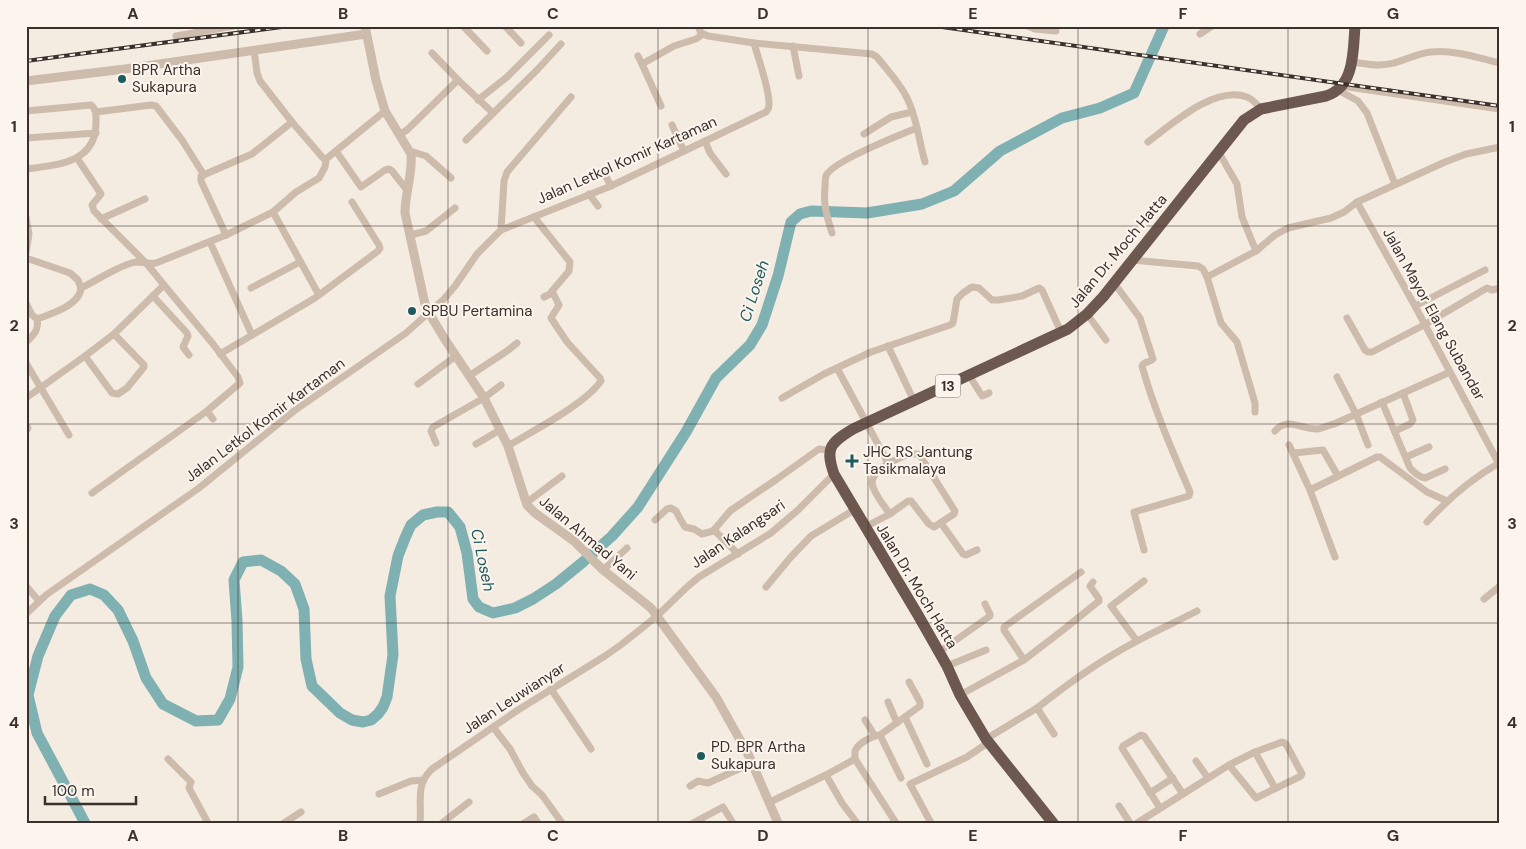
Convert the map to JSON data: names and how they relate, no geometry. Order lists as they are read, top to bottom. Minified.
{"streets":{"highway":["Jalan Dr. Moch Hatta","13"],"street":["Jalan Letkol Komir Kartaman","Jalan Mayor Elang Subandar","Jalan Kalangsari","Jalan Ahmad Yani","Jalan Leuwianyar"]},"crossings":[["Jalan Letkol Komir Kartaman","Jalan Ahmad Yani"],["Jalan Dr. Moch Hatta","Jalan Kalangsari"],["Jalan Kalangsari","Jalan Ahmad Yani"],["Jalan Kalangsari","Jalan Leuwianyar"],["Jalan Ahmad Yani","Jalan Leuwianyar"]],"water":["Ci Loseh"],"places":{"other":["BPR Artha Sukapura","SPBU Pertamina","PD. BPR Artha Sukapura"],"health":["JHC RS Jantung Tasikmalaya"]},"scale_bar":"100 m","grid":{"columns":["A","B","C","D","E","F","G"],"rows":["1","2","3","4"]}}
